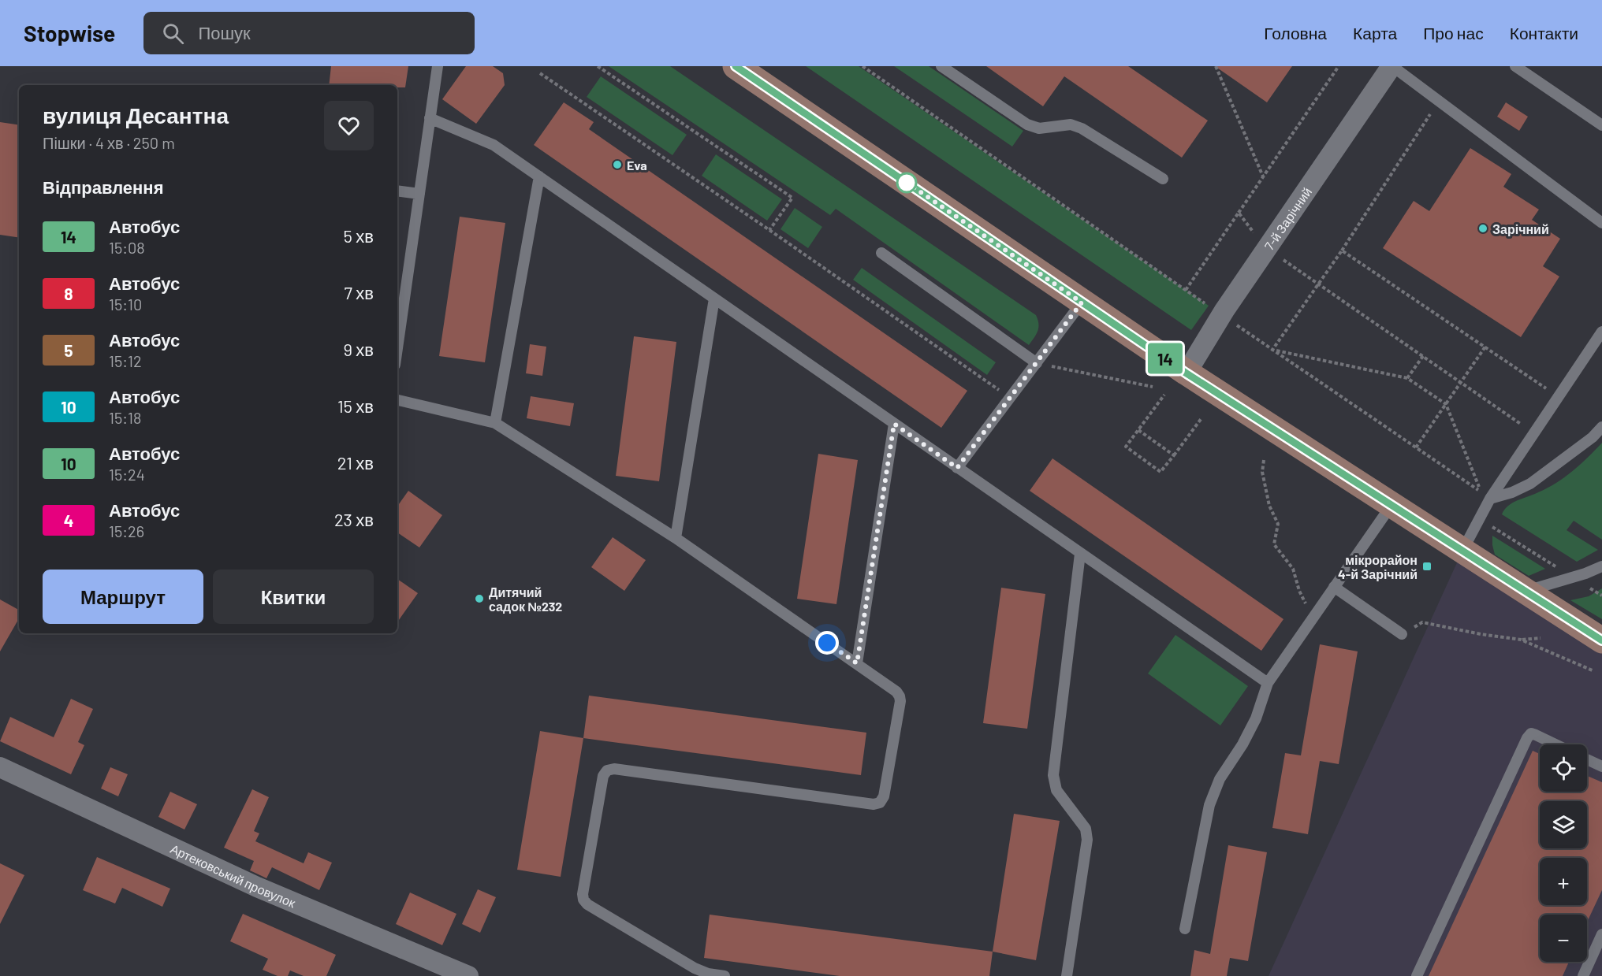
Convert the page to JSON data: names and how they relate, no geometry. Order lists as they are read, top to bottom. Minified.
{"streets":{"street":["7-й Зарічний","Артековський провулок"]},"places":{"other":["Eva","Зарічний","Дитячий садок №232"],"transit":["мікрорайон 4-й Зарічний"]},"lines":["bus line 14"],"page":{"header":"Stopwise","search":"Пошук","nav":["Головна","Карта","Про нас","Контакти"],"on_map":"14","heading":[["вулиця Десантна","Пішки · 4 хв · 250 m"],"Відправлення"],"list":[{"mark":"14","name":"Автобус","note":"15:08","value":"5 хв"},{"mark":"8","name":"Автобус","note":"15:10","value":"7 хв"},{"mark":"5","name":"Автобус","note":"15:12","value":"9 хв"},{"mark":"10","name":"Автобус","note":"15:18","value":"15 хв"},{"mark":"10","name":"Автобус","note":"15:24","value":"21 хв"},{"mark":"4","name":"Автобус","note":"15:26","value":"23 хв"}],"buttons":["Маршрут","Квитки"],"map_buttons":["+","−"]}}
